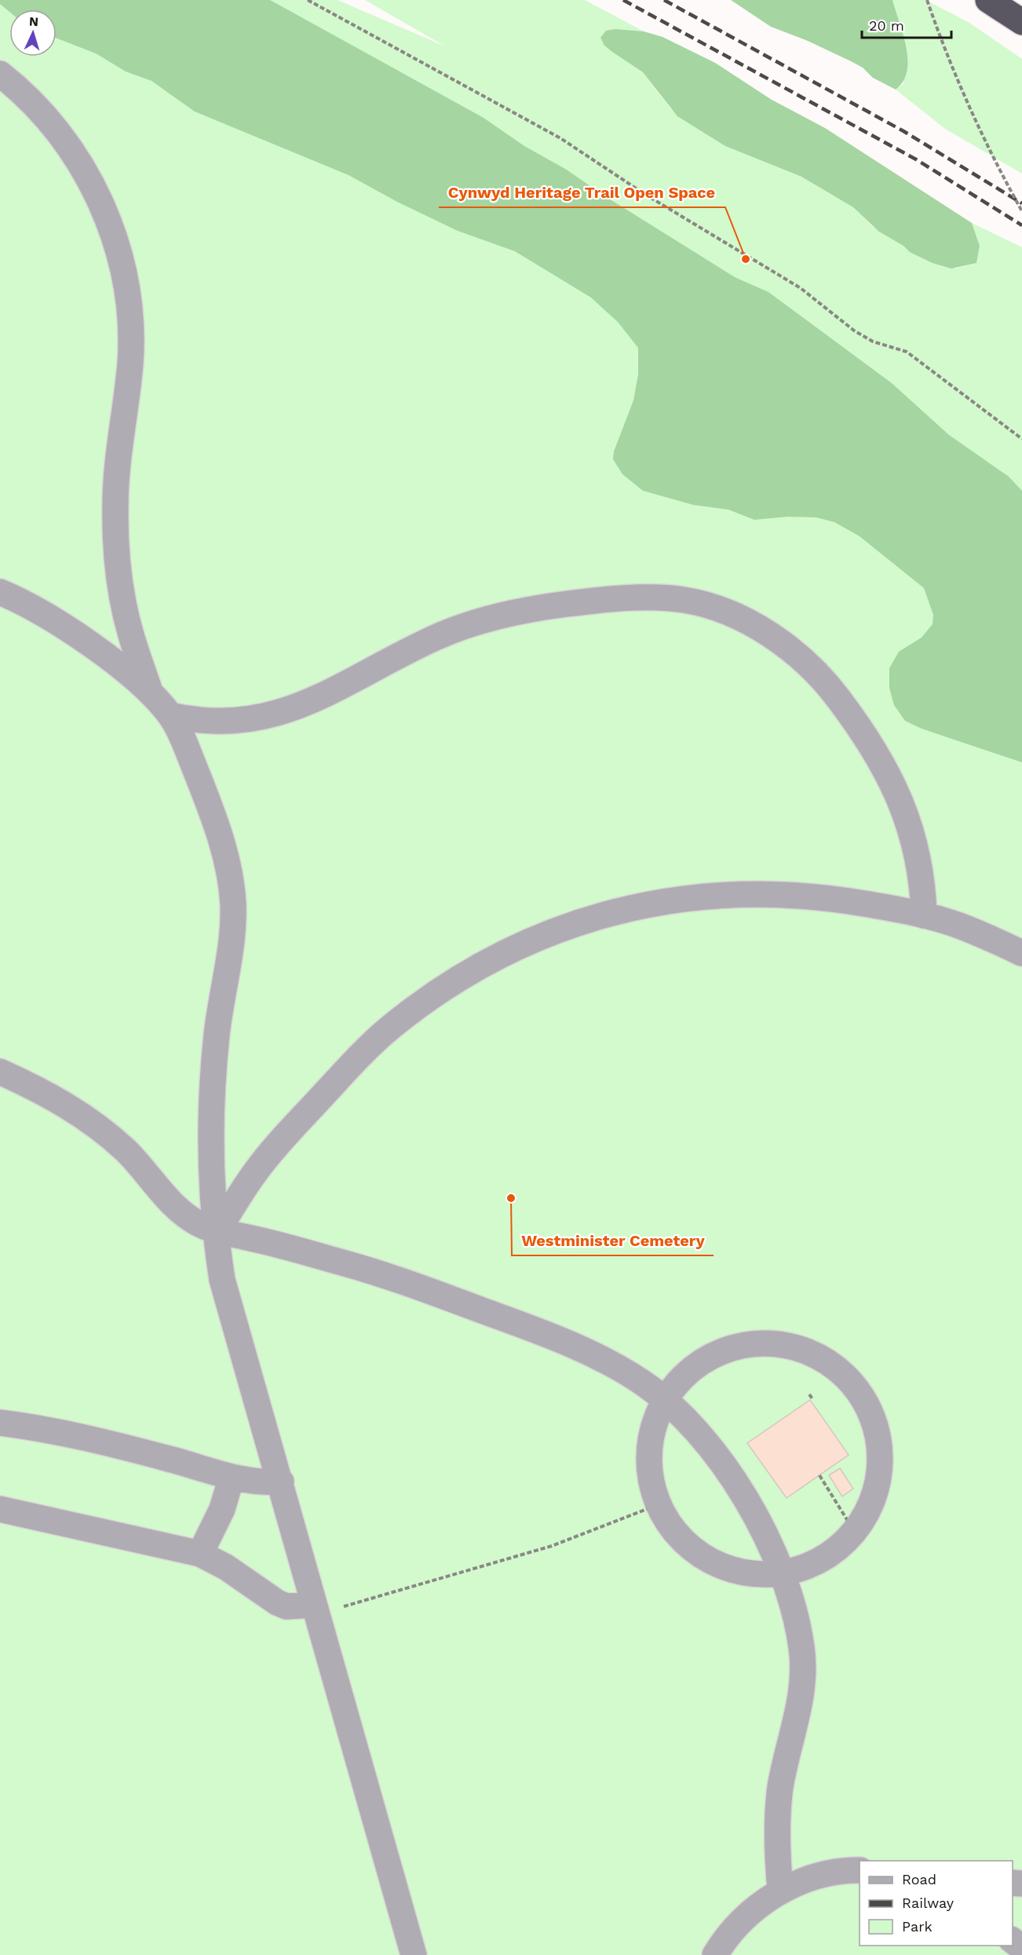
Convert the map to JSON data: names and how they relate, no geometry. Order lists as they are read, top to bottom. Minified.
{"places":["Cynwyd Heritage Trail Open Space","Westminister Cemetery"],"legend":["Road","Railway","Park"],"scale_bar":"20 m","north":"top"}
